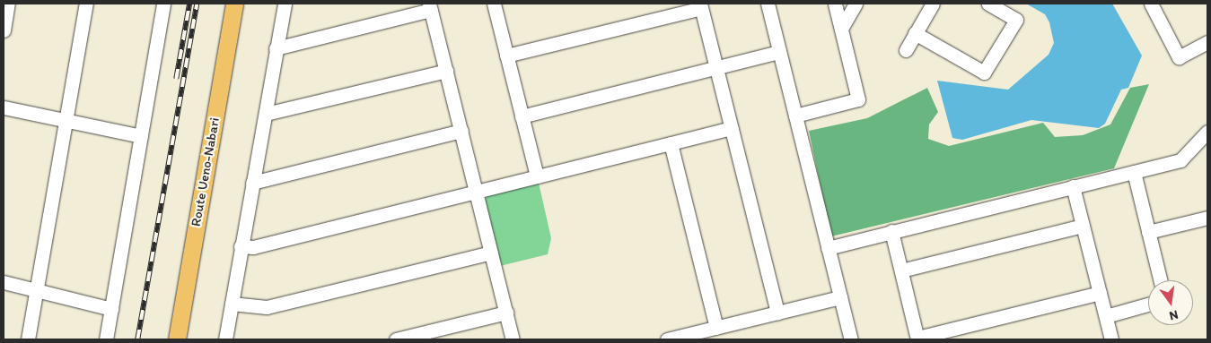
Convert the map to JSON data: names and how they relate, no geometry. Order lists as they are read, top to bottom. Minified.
{"streets":{"main road":["Route Ueno-Nabari"]},"north":"bottom"}
